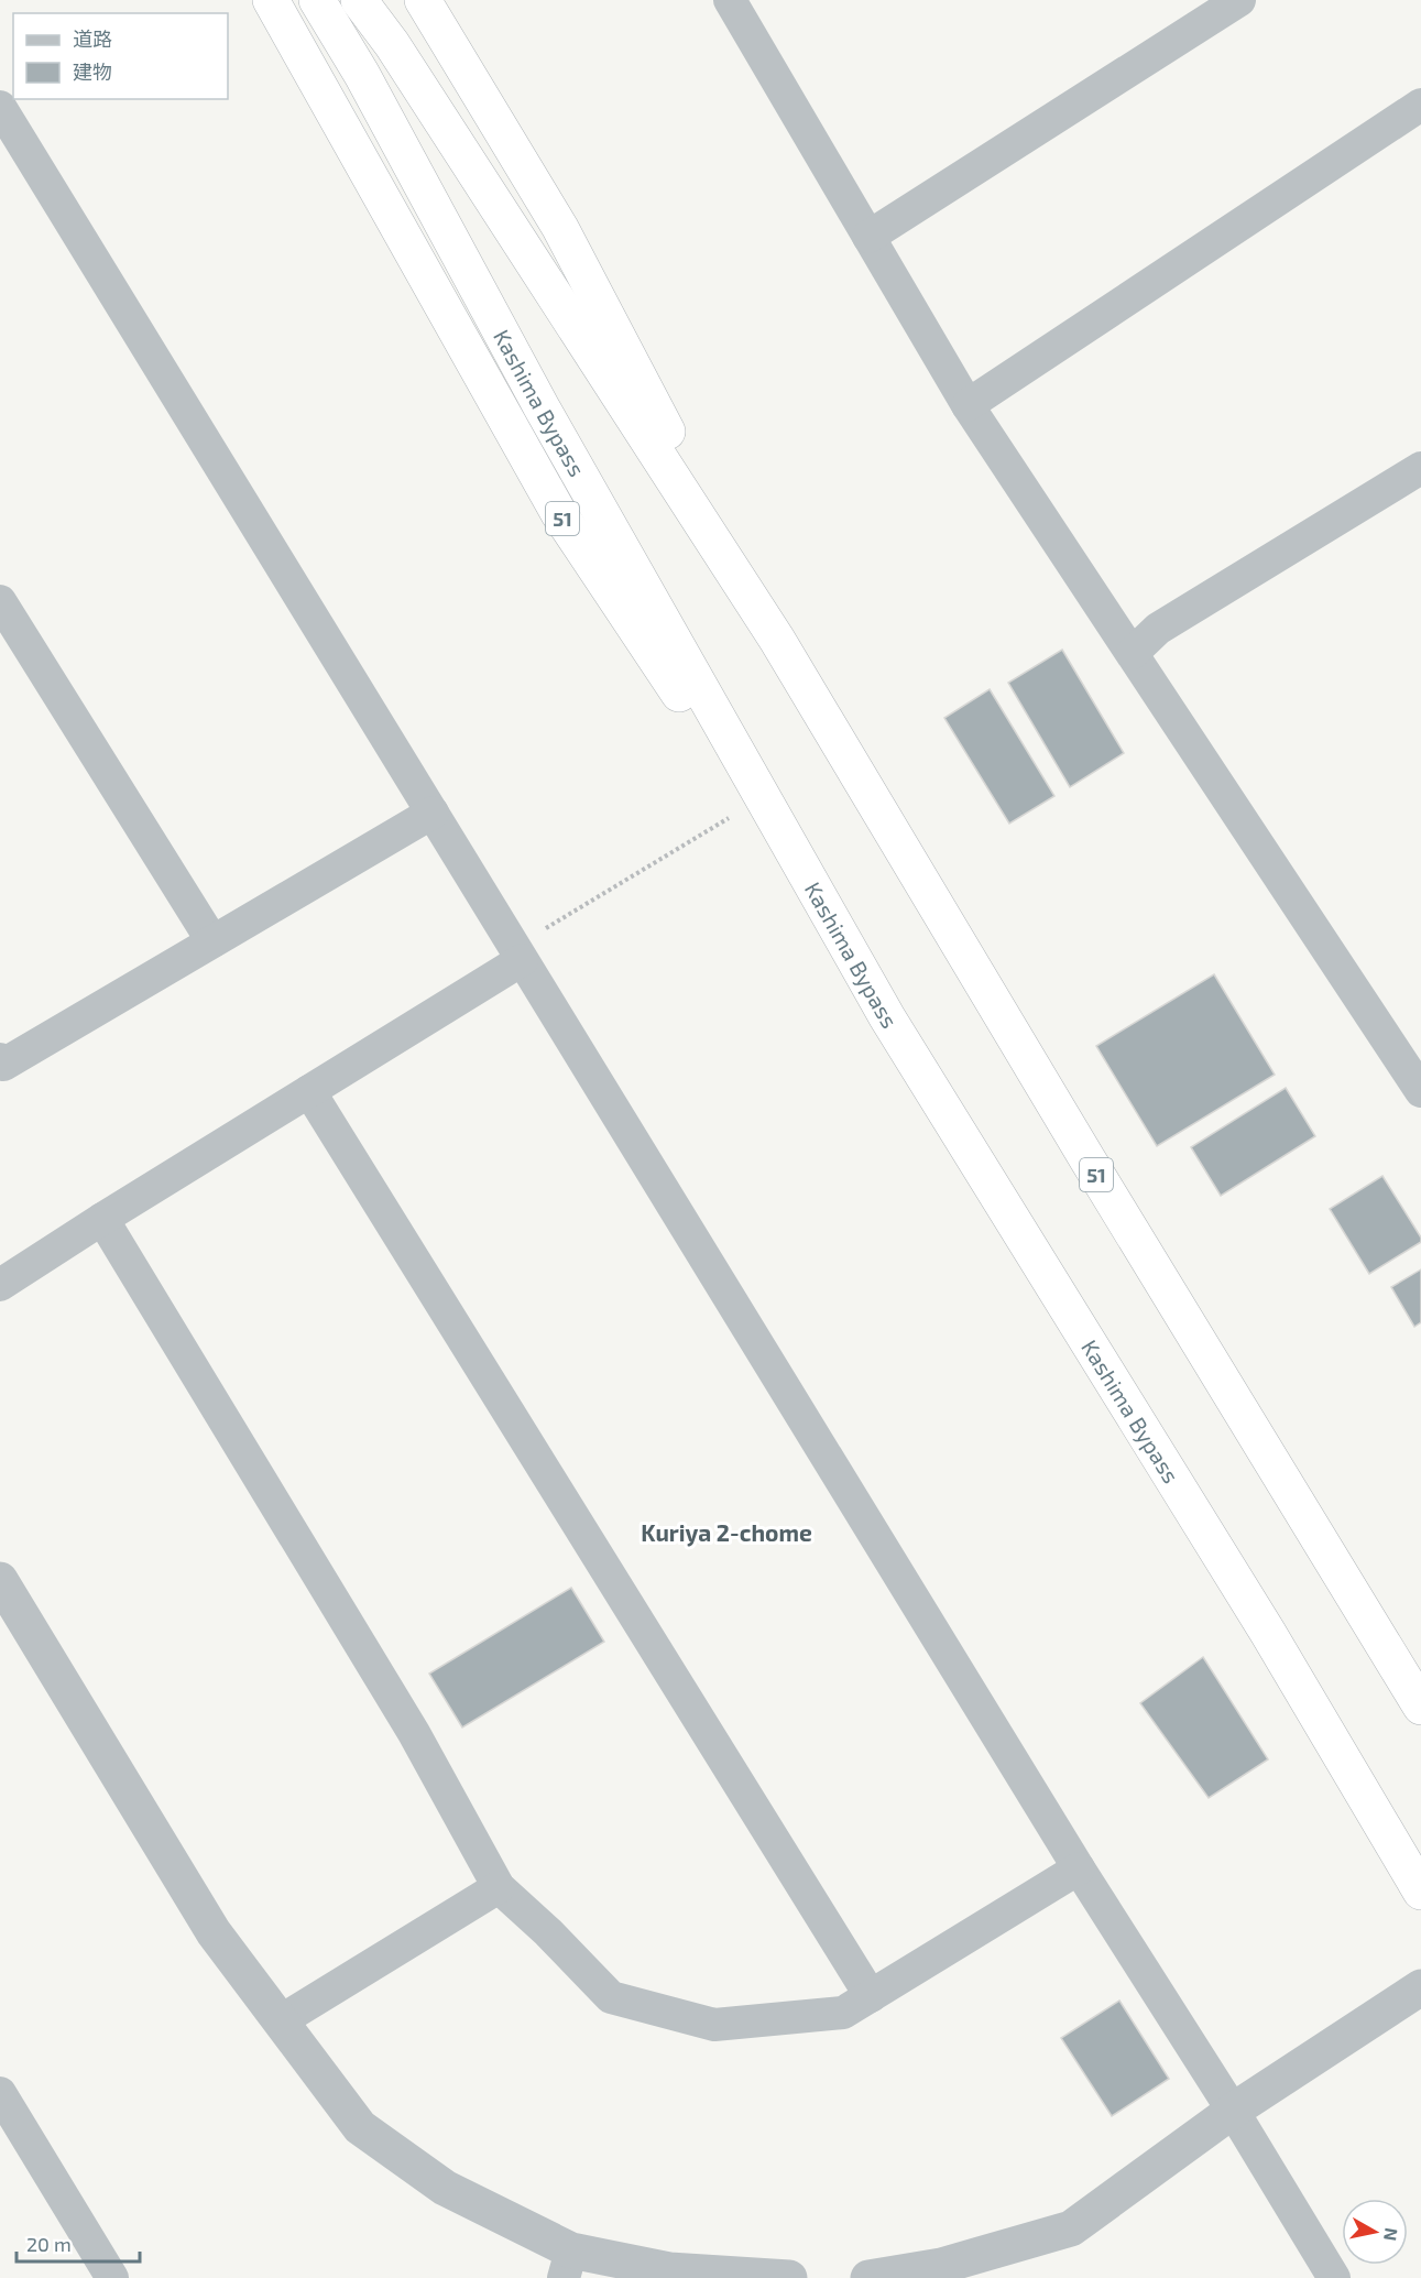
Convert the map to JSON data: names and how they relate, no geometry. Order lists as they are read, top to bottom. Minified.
{"streets":{"highway":["Kashima Bypass","51"]},"crossings":[["Kashima Bypass","51"]],"districts":["Kuriya 2-chome"],"legend":["道路","建物"],"scale_bar":"20 m","north":"right"}
